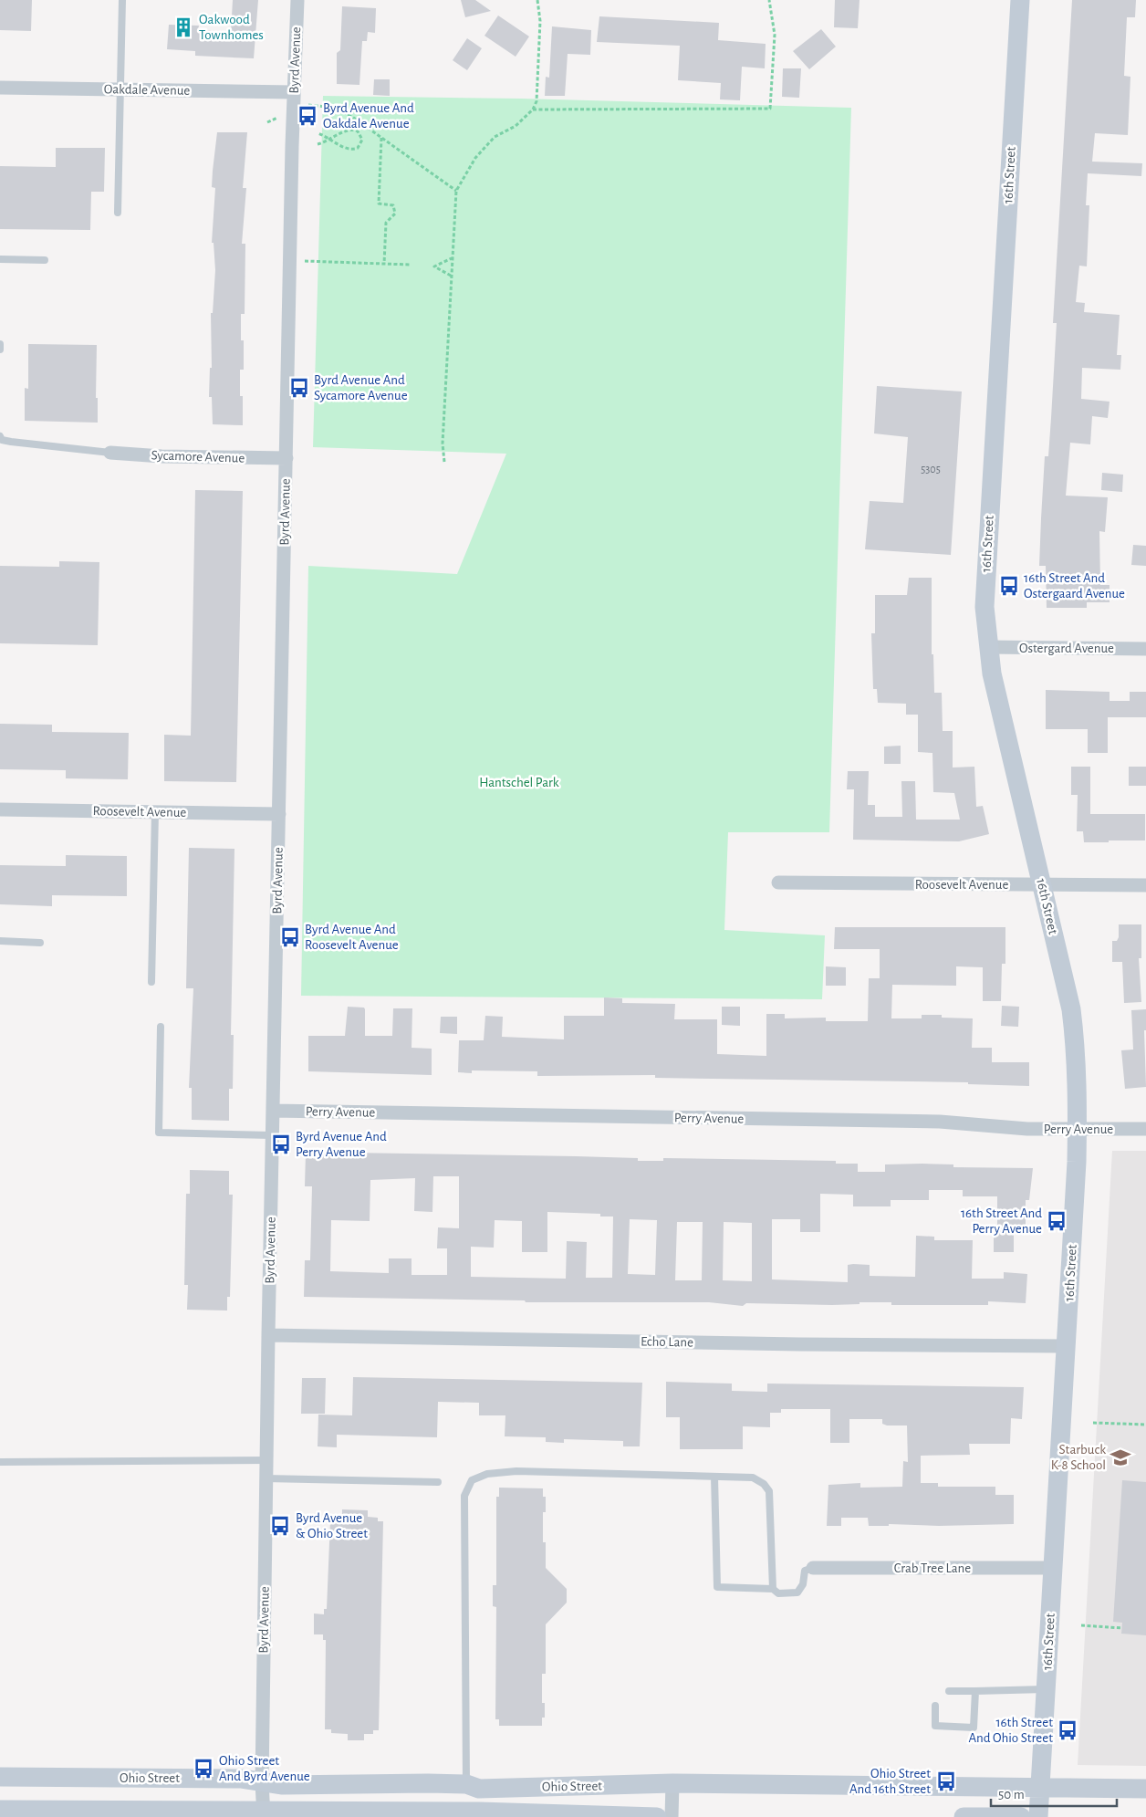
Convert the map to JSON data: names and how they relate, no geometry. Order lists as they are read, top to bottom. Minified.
{"streets":{"street":["Byrd Avenue","Oakdale Avenue","16th Street","Sycamore Avenue","Ostergard Avenue","Roosevelt Avenue","Perry Avenue","Echo Lane","Crab Tree Lane","Ohio Street"]},"crossings":[["Byrd Avenue","Oakdale Avenue"],["Byrd Avenue","Sycamore Avenue"],["Byrd Avenue","Roosevelt Avenue"],["Byrd Avenue","Perry Avenue"],["Byrd Avenue","Echo Lane"],["Byrd Avenue","Ohio Street"],["16th Street","Ostergard Avenue"],["16th Street","Roosevelt Avenue"],["16th Street","Perry Avenue"],["16th Street","Echo Lane"],["16th Street","Crab Tree Lane"],["16th Street","Ohio Street"]],"parks":["Hantschel Park"],"places":{"building":["Oakwood Townhomes"],"bus stop":["Byrd Avenue And Oakdale Avenue","Byrd Avenue And Sycamore Avenue","16th Street And Ostergaard Avenue","Byrd Avenue And Roosevelt Avenue","Byrd Avenue And Perry Avenue","16th Street And Perry Avenue","Byrd Avenue & Ohio Street","16th Street And Ohio Street","Ohio Street And Byrd Avenue","Ohio Street And 16th Street"],"school or university":["Starbuck K-8 School"]},"house_numbers":["5305"],"scale_bar":"50 m"}
